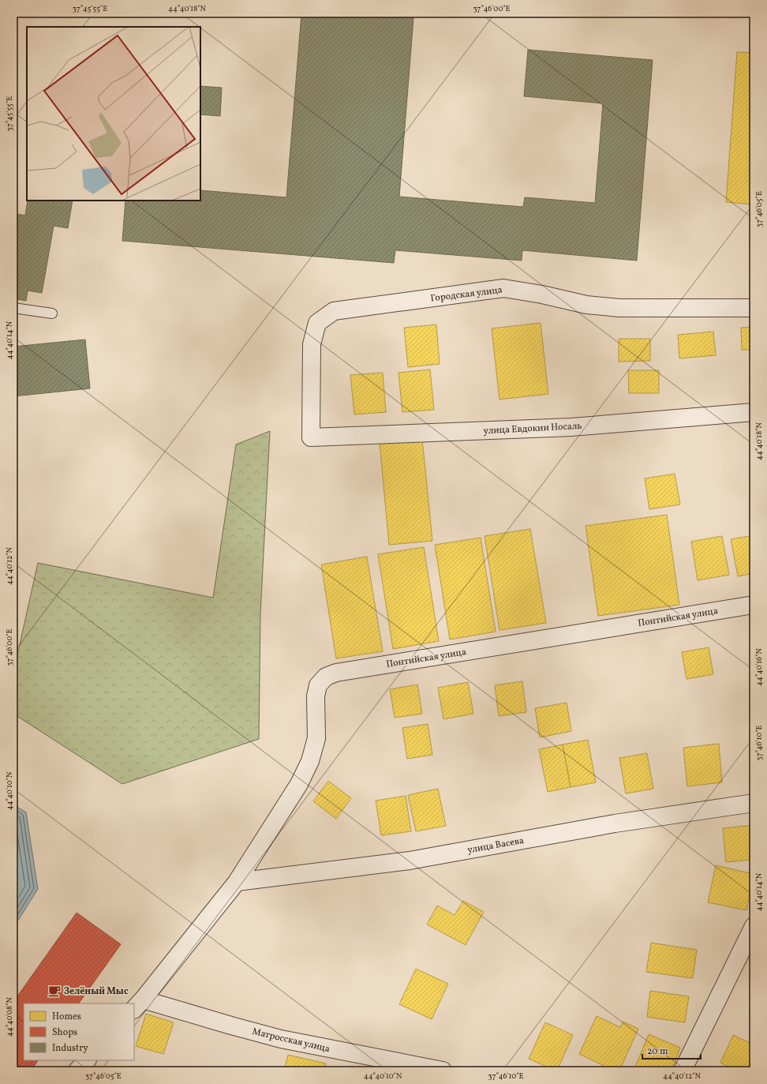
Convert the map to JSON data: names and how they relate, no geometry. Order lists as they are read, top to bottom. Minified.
{"streets":{"street":["Городская улица","улица Евдокии Носаль","Понтийская улица","улица Васева","Матросская улица"]},"crossings":[["Городская улица","улица Евдокии Носаль"],["Понтийская улица","улица Васева"]],"places":{"cafe":["Зелёный Мыс"]},"legend":["Homes","Shops","Industry"],"scale_bar":"20 m","coordinates":["37°45'55\"E","44°40'18\"N","37°46'00\"E","37°46'05\"E","44°40'14\"N","44°40'12\"N","44°40'16\"N","37°46'10\"E","44°40'10\"N","44°40'08\"N"]}
